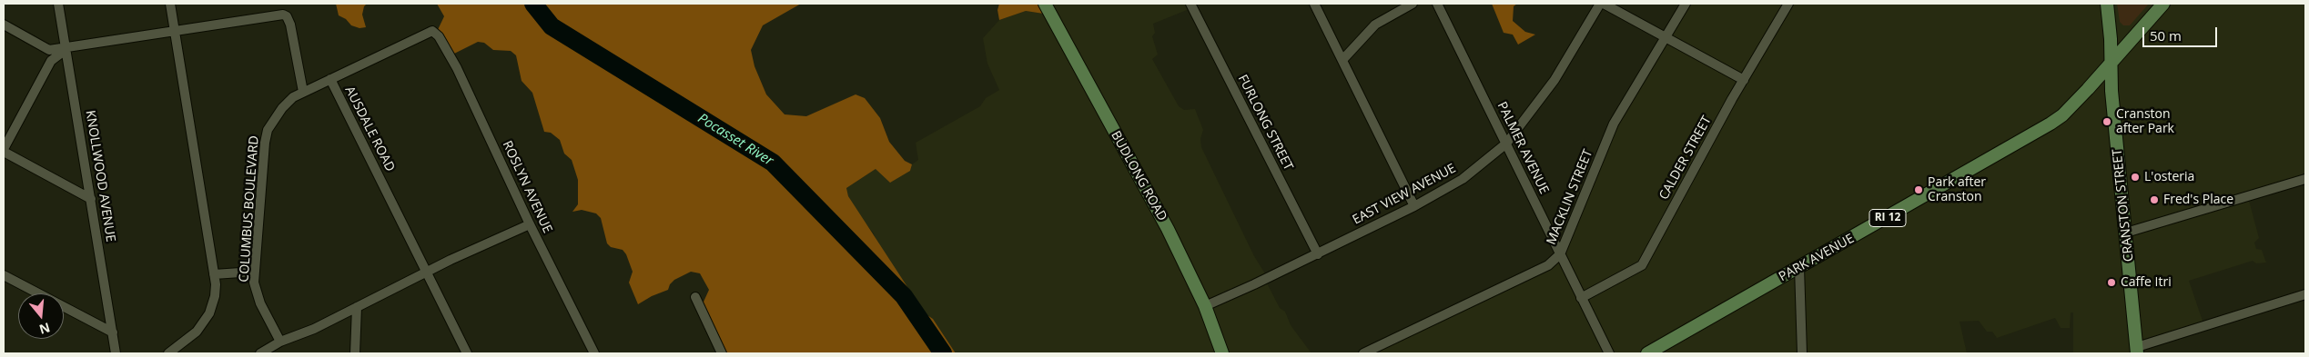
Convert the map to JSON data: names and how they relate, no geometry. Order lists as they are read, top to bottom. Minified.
{"streets":{"main road":["BUDLONG ROAD","CRANSTON STREET","RI 12","PARK AVENUE"],"street":["FURLONG STREET","AUSDALE ROAD","PALMER AVENUE","CALDER STREET","KNOLLWOOD AVENUE","ROSLYN AVENUE","EAST VIEW AVENUE","MACKLIN STREET","COLUMBUS BOULEVARD"]},"crossings":[["FURLONG STREET","EAST VIEW AVENUE"],["AUSDALE ROAD","ROSLYN AVENUE"],["AUSDALE ROAD","COLUMBUS BOULEVARD"],["PALMER AVENUE","CALDER STREET"],["PALMER AVENUE","EAST VIEW AVENUE"],["PALMER AVENUE","MACKLIN STREET"],["BUDLONG ROAD","EAST VIEW AVENUE"],["CRANSTON STREET","RI 12"],["CRANSTON STREET","PARK AVENUE"],["RI 12","PARK AVENUE"]],"water":["Pocasset River"],"places":["Cranston after Park","L'osteria","Park after Cranston","Fred's Place","Caffe Itri"],"scale_bar":"50 m","north":"bottom"}
